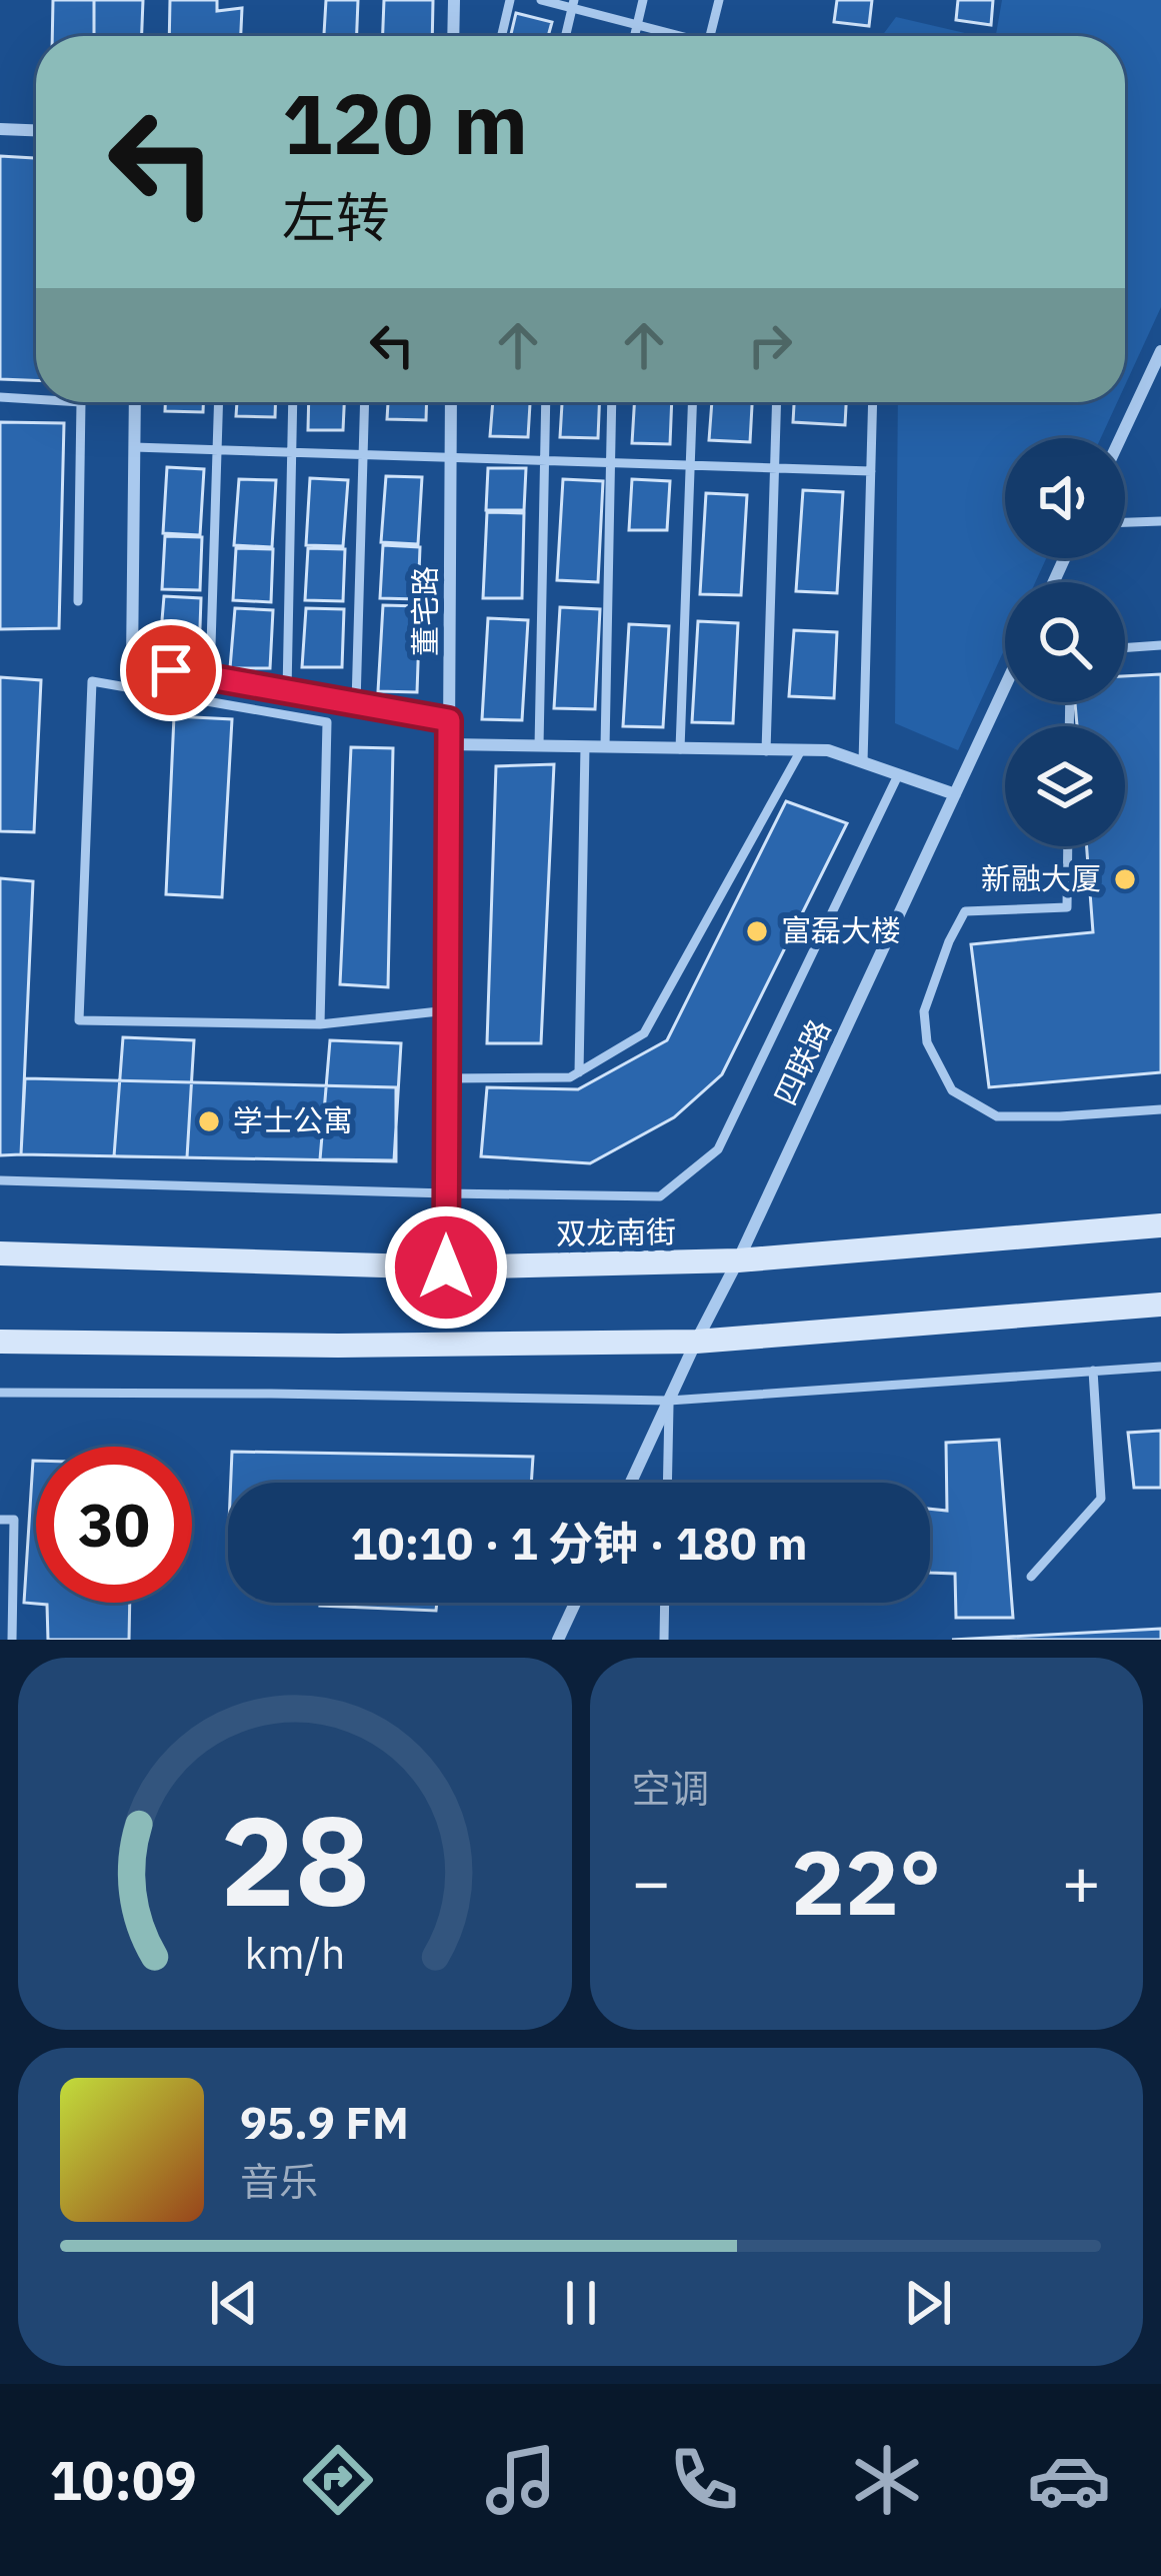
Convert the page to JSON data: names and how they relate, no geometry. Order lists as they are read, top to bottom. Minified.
{"streets":{"main road":["双龙南街"],"street":["董宅路","四联路"]},"crossings":[["董宅路","双龙南街"],["四联路","双龙南街"]],"places":["新融大厦","富磊大楼","学士公寓"],"page":{"turn":["120 m","左转"],"limit":"30","trip":"10:10 · 1 分钟 · 180 m","tile":"空调","heat":["−","22°","+"],"song":["95.9 FM","音乐"],"tabs":"10:09","gauge":["28","km/h"]}}
